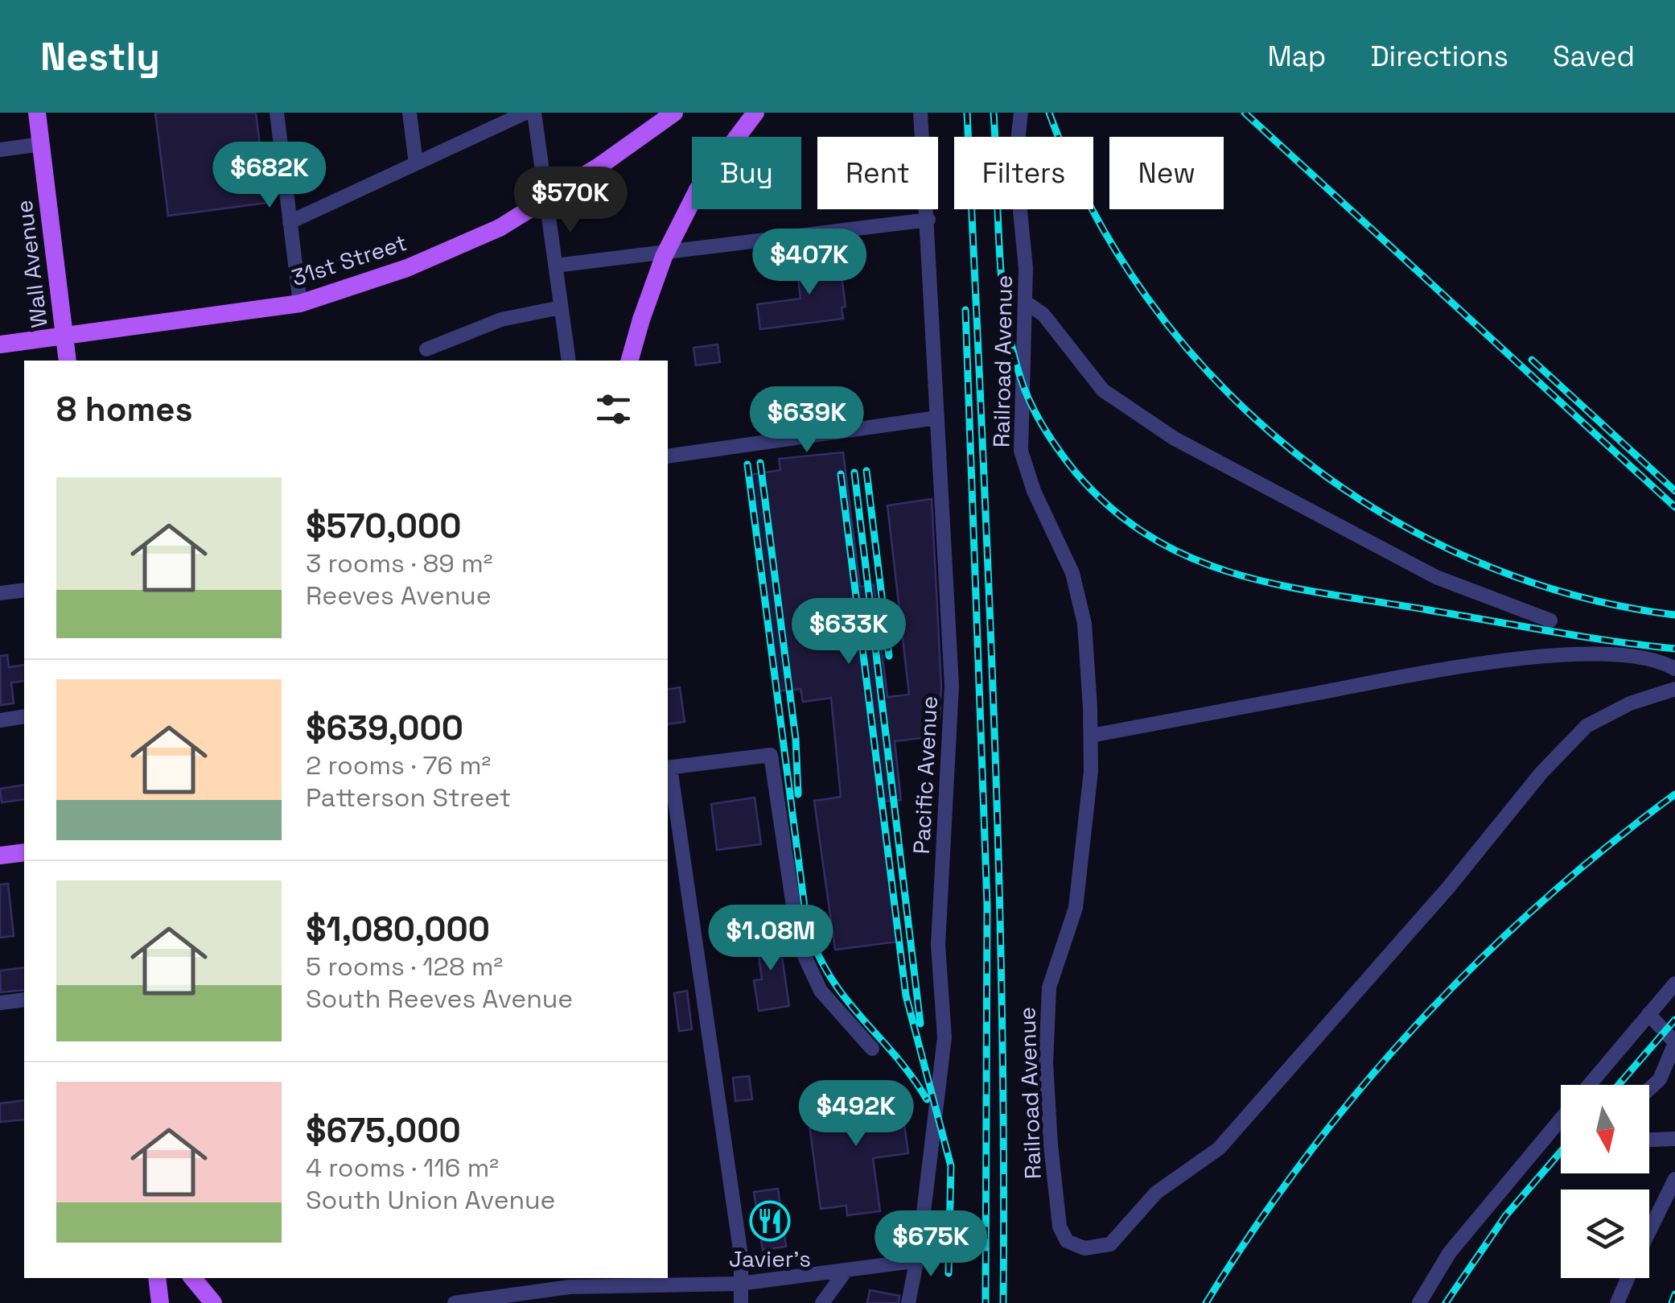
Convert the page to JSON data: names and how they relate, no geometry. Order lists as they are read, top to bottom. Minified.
{"streets":{"main road":["31st Street","Wall Avenue"],"street":["Railroad Avenue","Pacific Avenue"]},"crossings":[["31st Street","Wall Avenue"]],"places":{"restaurant":["Javier's"]},"north":"bottom","page":{"header":"Nestly","nav":["Map","Directions","Saved"],"chip":["Buy","Rent","Filters","New"],"price":["$682K","$570K","$407K","$639K","$633K","$1.08M","$492K","$675K"],"heading":"8 homes","list":[{"name":"$570,000","note":"3 rooms · 89 m² · Reeves Avenue"},{"name":"$639,000","note":"2 rooms · 76 m² · Patterson Street"},{"name":"$1,080,000","note":"5 rooms · 128 m² · South Reeves Avenue"},{"name":"$675,000","note":"4 rooms · 116 m² · South Union Avenue"}]}}
